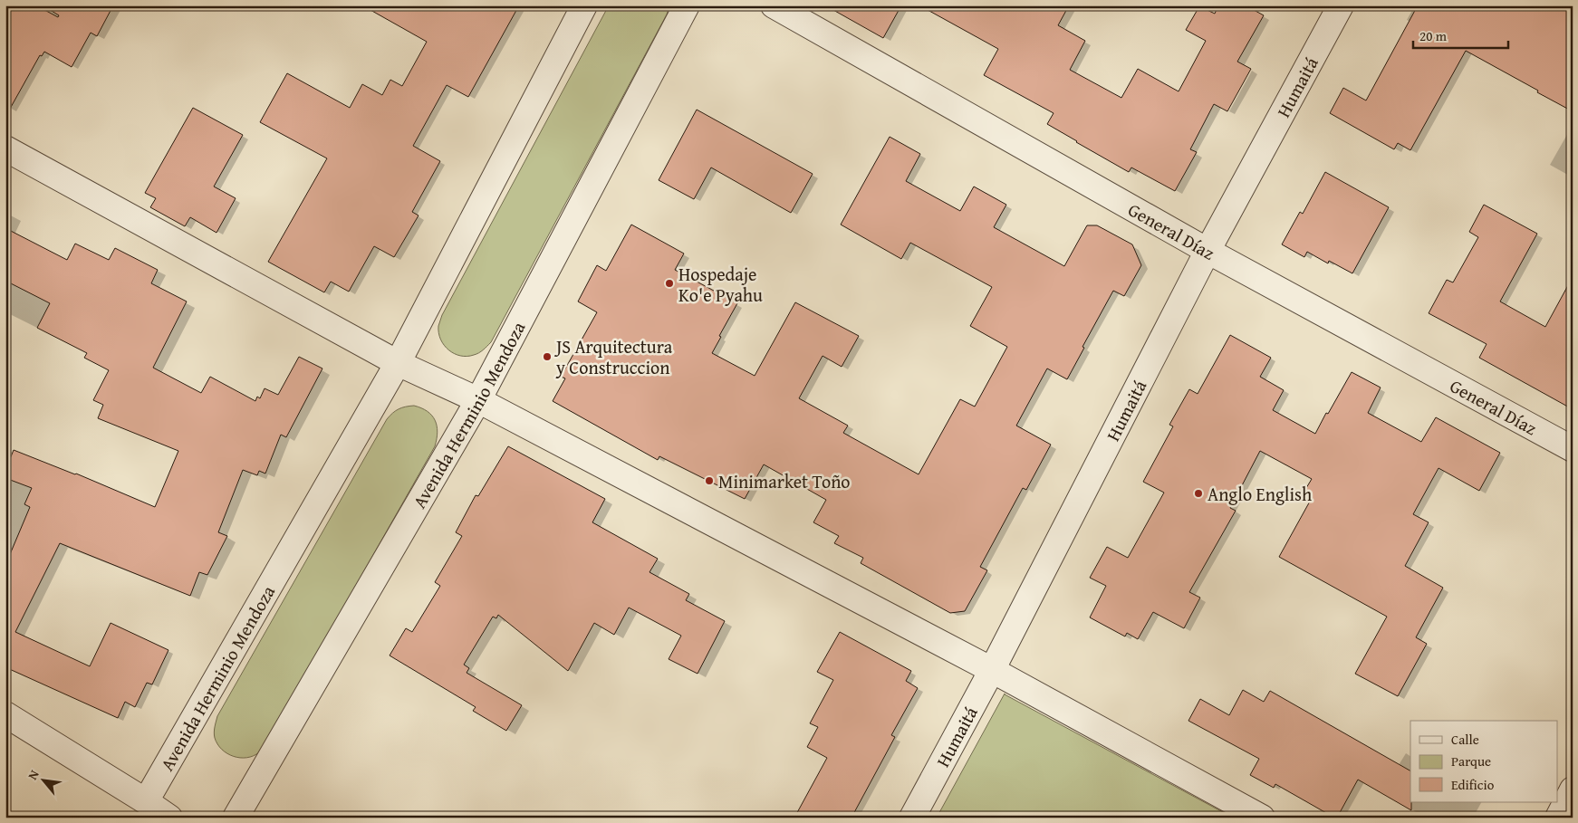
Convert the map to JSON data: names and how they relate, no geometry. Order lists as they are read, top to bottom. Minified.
{"streets":{"street":["Humaitá","General Díaz","Avenida Herminio Mendoza"]},"crossings":[["Humaitá","General Díaz"]],"places":["Hospedaje Ko'e Pyahu","JS Arquitectura y Construccion","Minimarket Toño","Anglo English"],"legend":["Calle","Parque","Edificio"],"scale_bar":"20 m","north":"top left"}
